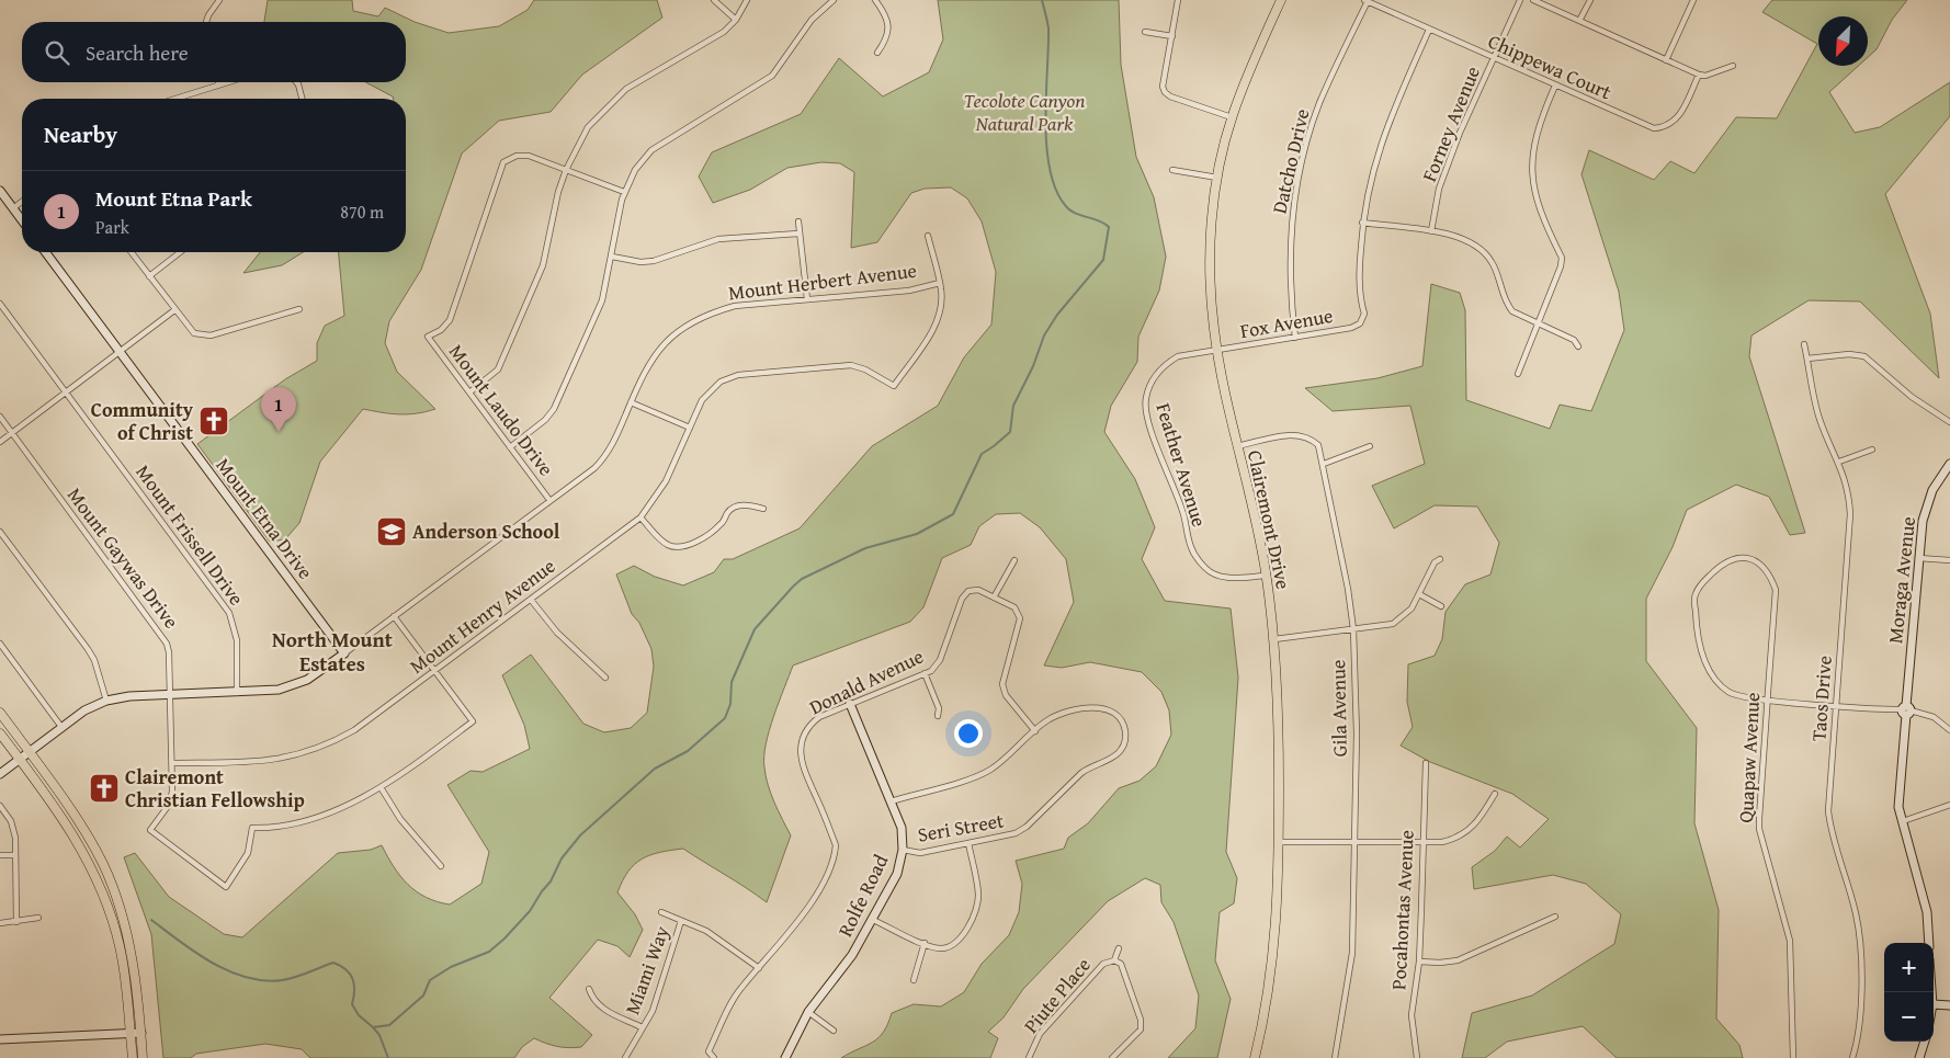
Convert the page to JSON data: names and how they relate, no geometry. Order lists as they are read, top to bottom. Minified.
{"streets":{"main road":["Clairemont Drive"],"street":["Chippewa Court","Forney Avenue","Datcho Drive","Mount Herbert Avenue","Fox Avenue","Mount Laudo Drive","Feather Avenue","Mount Etna Drive","Mount Frissell Drive","Mount Gaywas Drive","Moraga Avenue","Mount Henry Avenue","Donald Avenue","Taos Drive","Gila Avenue","Quapaw Avenue","Seri Street","Rolfe Road","Pocahontas Avenue","Miami Way","Piute Place"]},"crossings":[["Chippewa Court","Forney Avenue"],["Chippewa Court","Datcho Drive"],["Datcho Drive","Fox Avenue"],["Mount Herbert Avenue","Mount Laudo Drive"],["Mount Herbert Avenue","Mount Etna Drive"],["Mount Herbert Avenue","Mount Frissell Drive"],["Mount Herbert Avenue","Mount Gaywas Drive"],["Mount Herbert Avenue","Mount Henry Avenue"],["Fox Avenue","Feather Avenue"],["Fox Avenue","Clairemont Drive"],["Feather Avenue","Clairemont Drive"],["Clairemont Drive","Gila Avenue"],["Mount Gaywas Drive","Mount Henry Avenue"],["Donald Avenue","Rolfe Road"],["Seri Street","Rolfe Road"]],"districts":["North Mount Estates"],"parks":["Tecolote Canyon Natural Park"],"places":{"church":["Community of Christ","Clairemont Christian Fellowship"],"school or university":["Anderson School"]},"north":"bottom left","page":{"search":"Search here","heading":"Nearby","list":[{"mark":"1","name":"Mount Etna Park","note":"Park","value":"870 m"}],"pins":"1","map_buttons":["+","−"]}}
